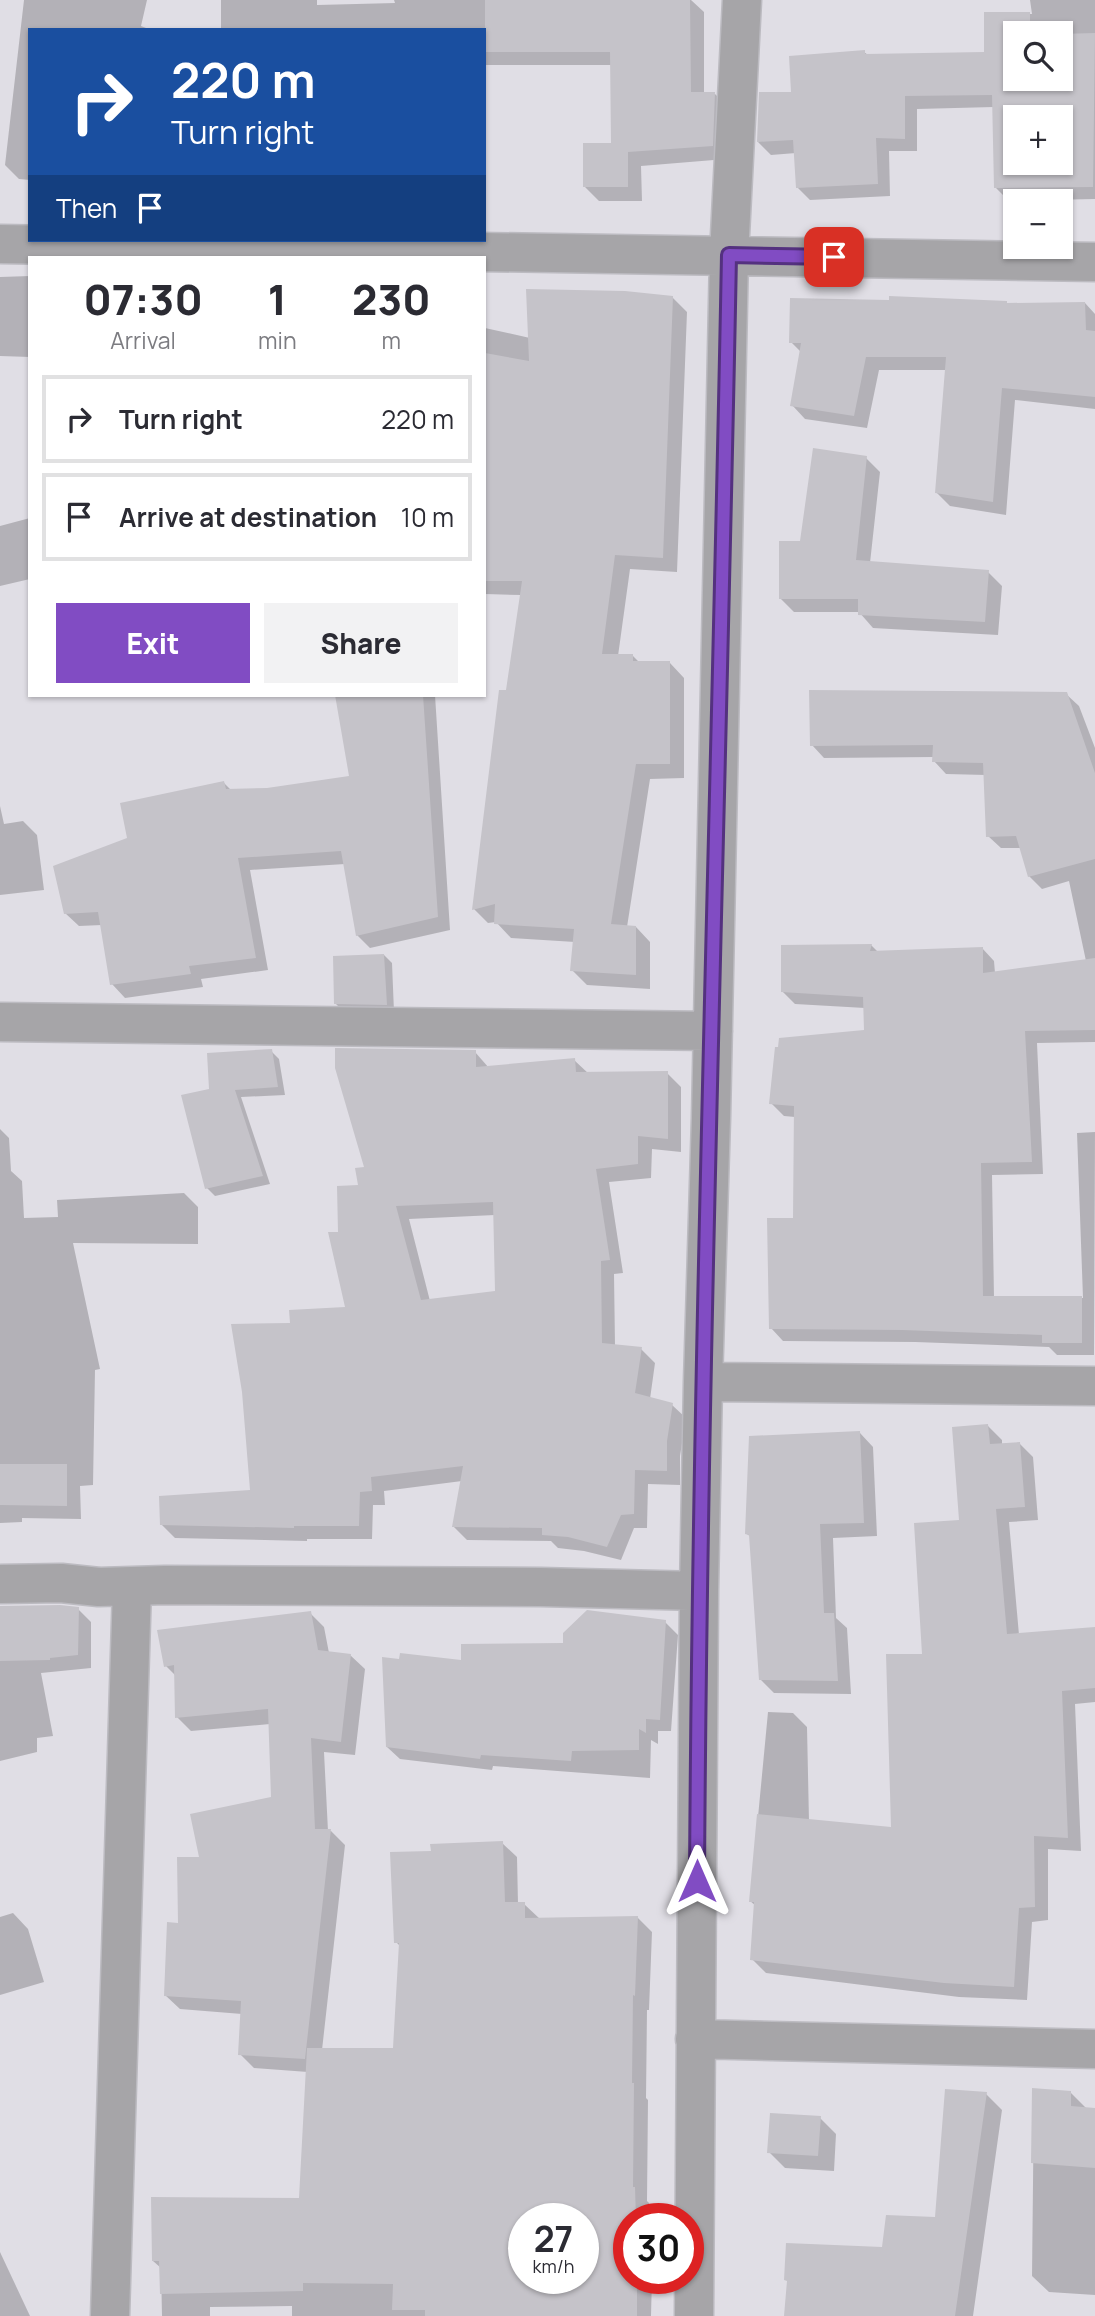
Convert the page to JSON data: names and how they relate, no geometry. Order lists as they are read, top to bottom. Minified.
{"page":{"map_buttons":["+","−"],"turn":["220 m","Turn right"],"then":"Then","eta":["07:30","Arrival","1","min","230","m"],"list":[{"name":"Turn right","value":"220 m"},{"name":"Arrive at destination","value":"10 m"}],"buttons":["Exit","Share"],"speed":"27 km/h","limit":"30"}}
